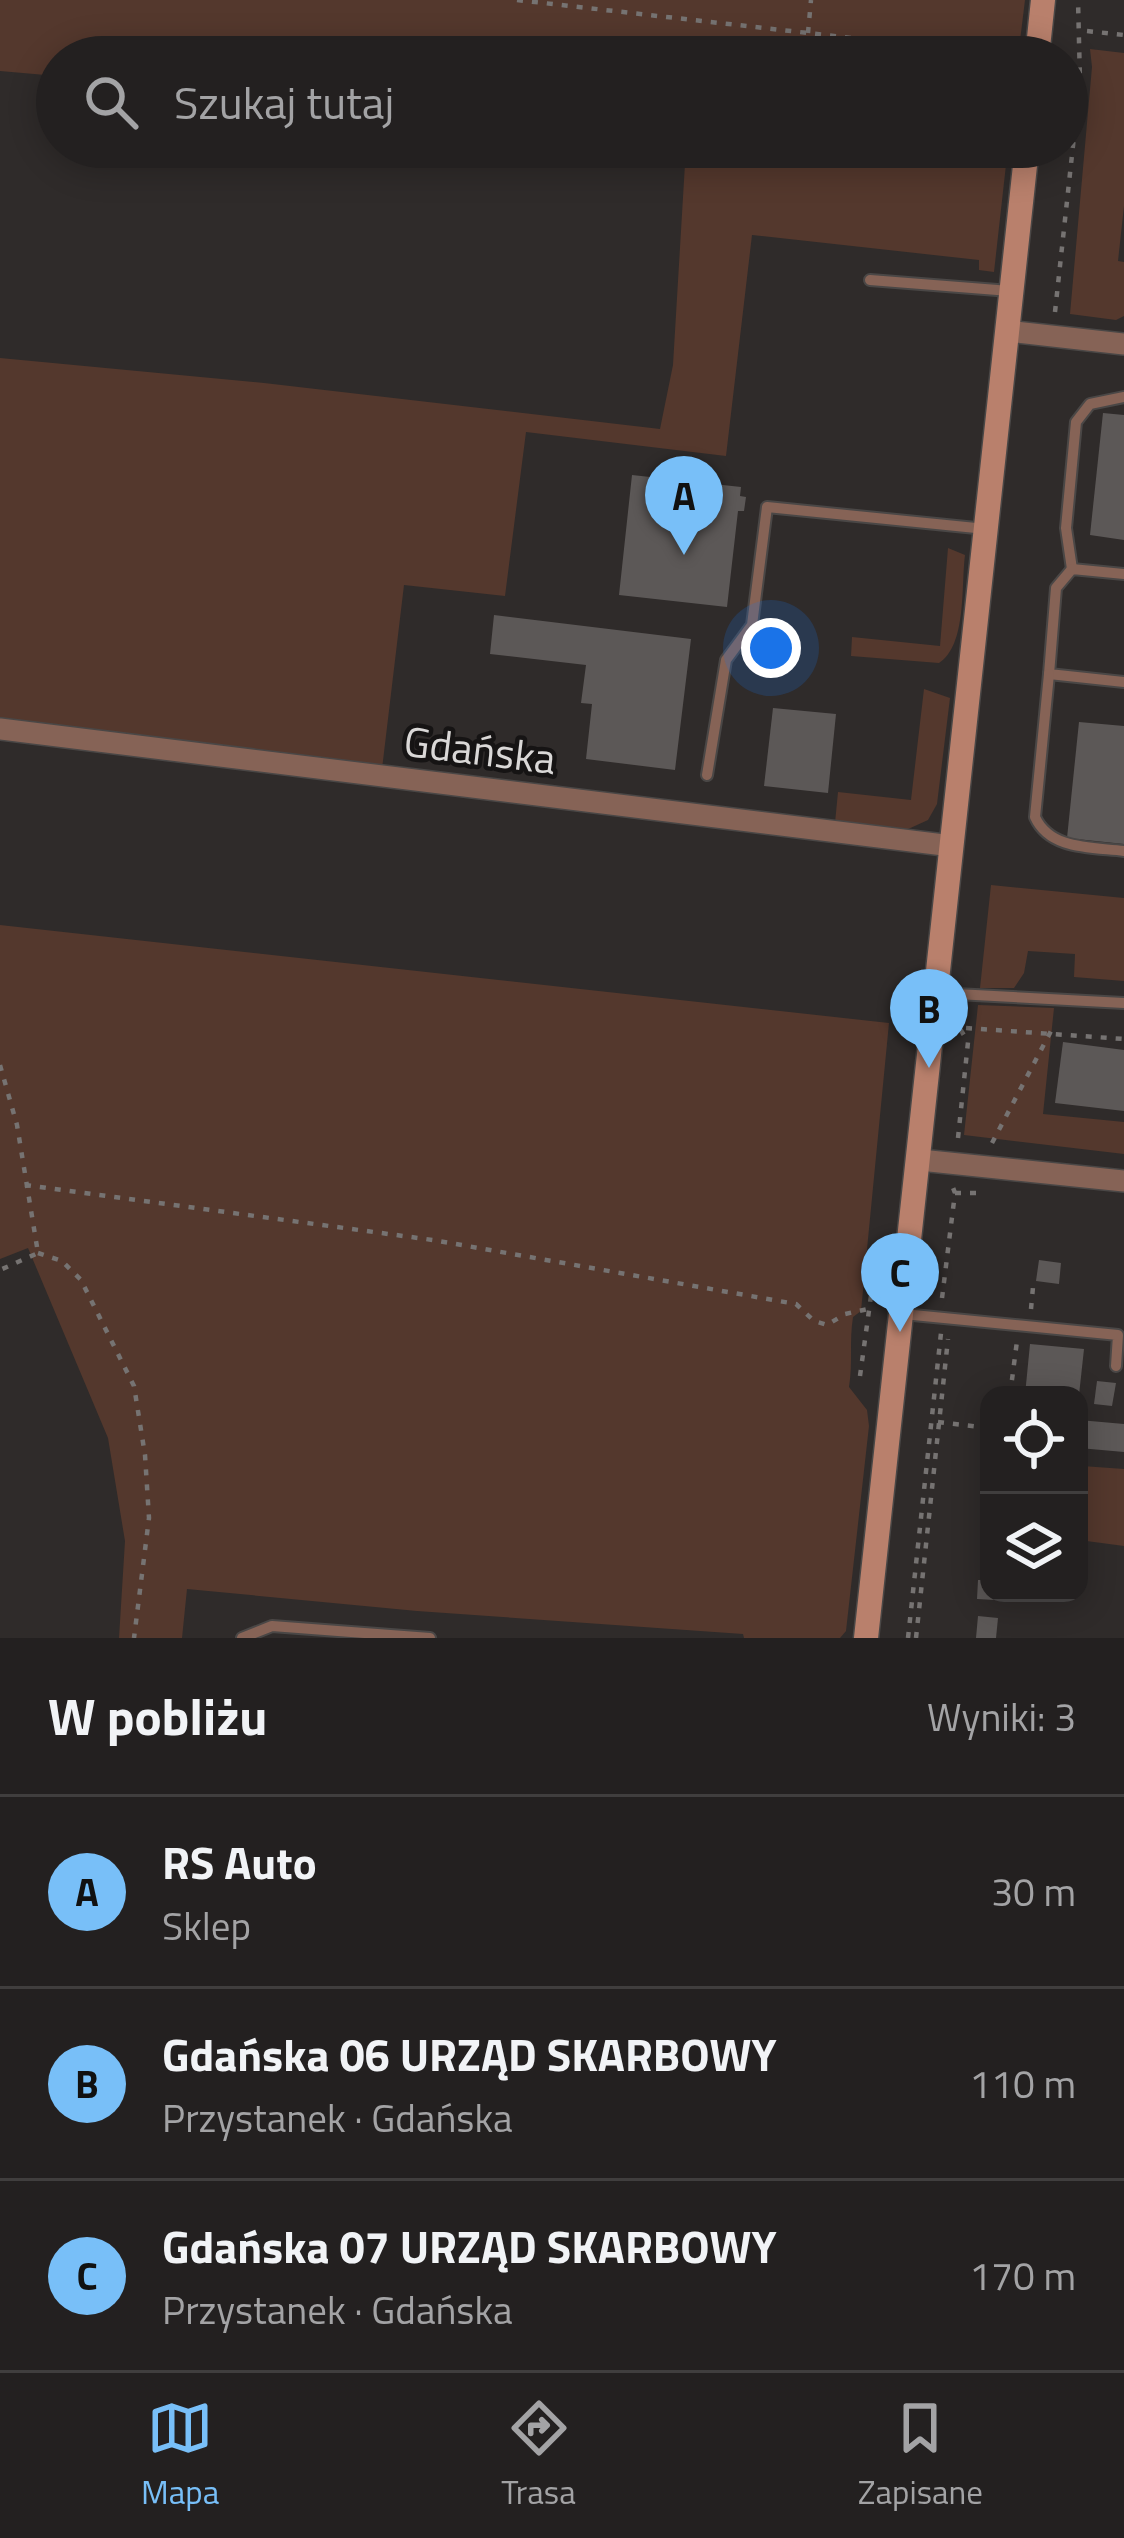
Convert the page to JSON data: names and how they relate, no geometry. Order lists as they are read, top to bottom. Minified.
{"streets":{"street":["Gdańska"]},"page":{"search":"Szukaj tutaj","pins":["A","B","C"],"heading":["W pobliżu","Wyniki: 3"],"list":[{"mark":"A","name":"RS Auto","note":"Sklep","value":"30 m"},{"mark":"B","name":"Gdańska 06 URZĄD SKARBOWY","note":"Przystanek · Gdańska","value":"110 m"},{"mark":"C","name":"Gdańska 07 URZĄD SKARBOWY","note":"Przystanek · Gdańska","value":"170 m"}],"nav":["Mapa","Trasa","Zapisane"]}}
